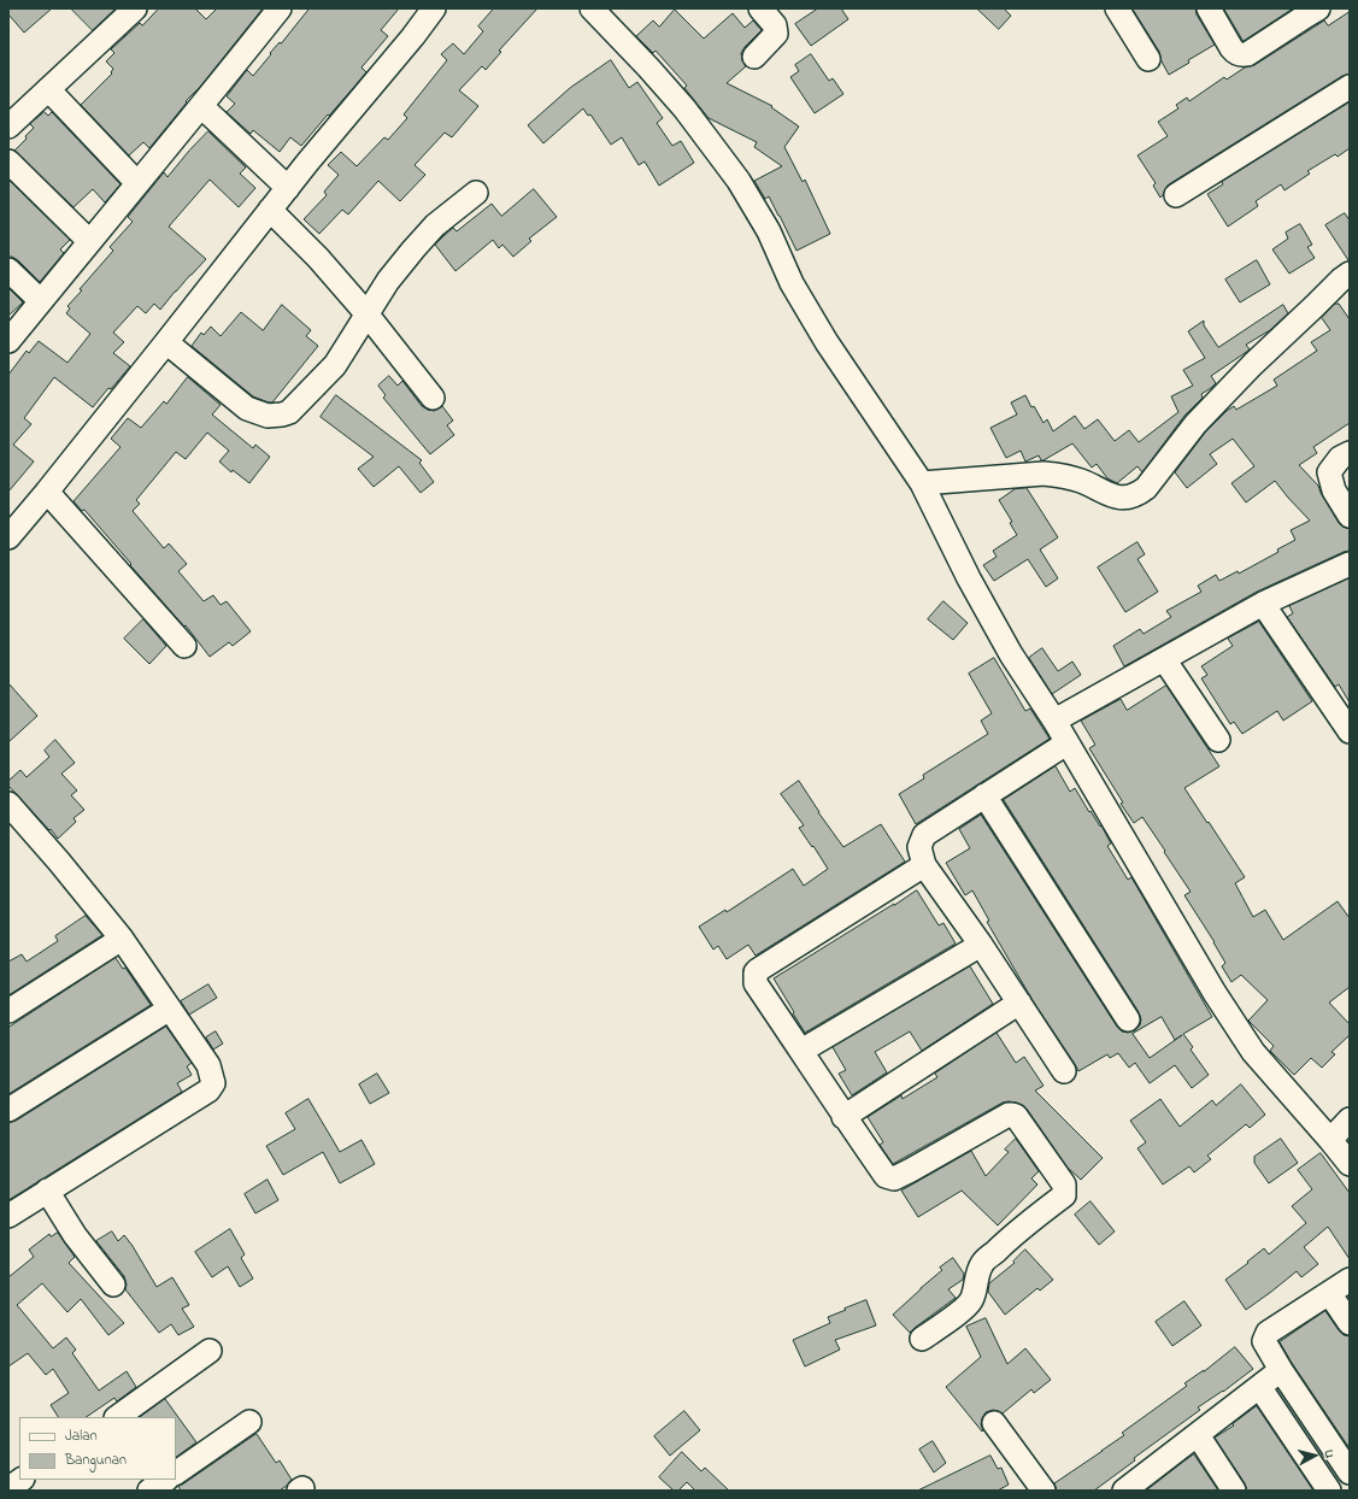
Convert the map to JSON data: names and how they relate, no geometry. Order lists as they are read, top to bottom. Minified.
{"legend":["Jalan","Bangunan"],"north":"right"}
